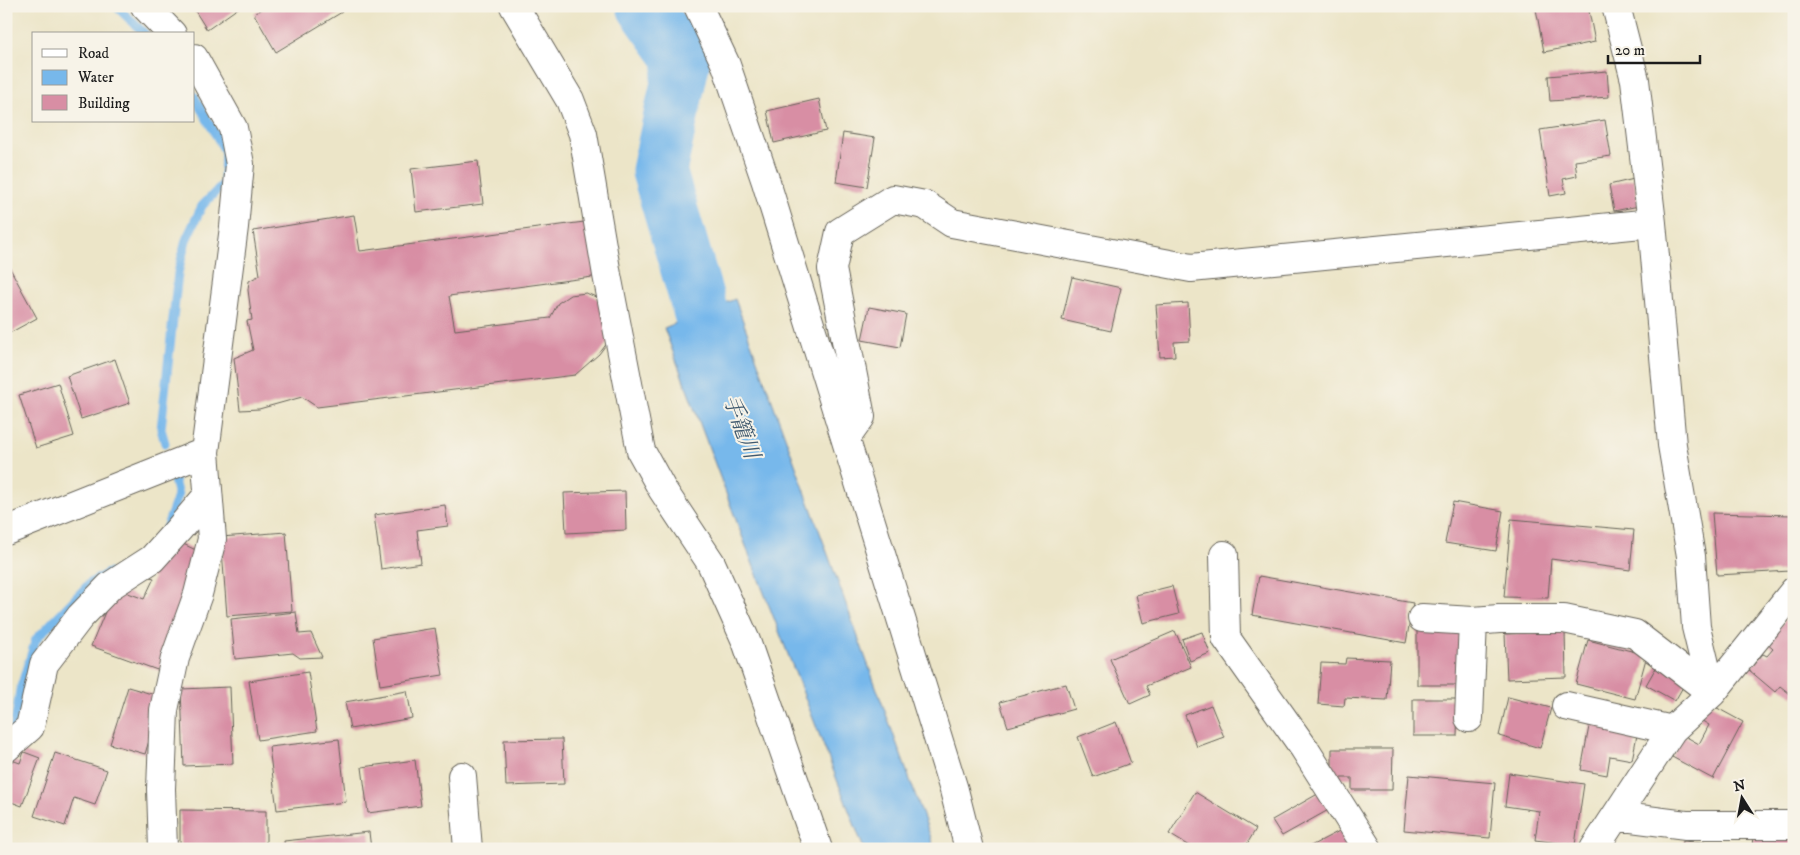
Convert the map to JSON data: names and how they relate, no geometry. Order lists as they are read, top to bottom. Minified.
{"water":["手籠川"],"legend":["Road","Water","Building"],"scale_bar":"20 m","north":"top"}
